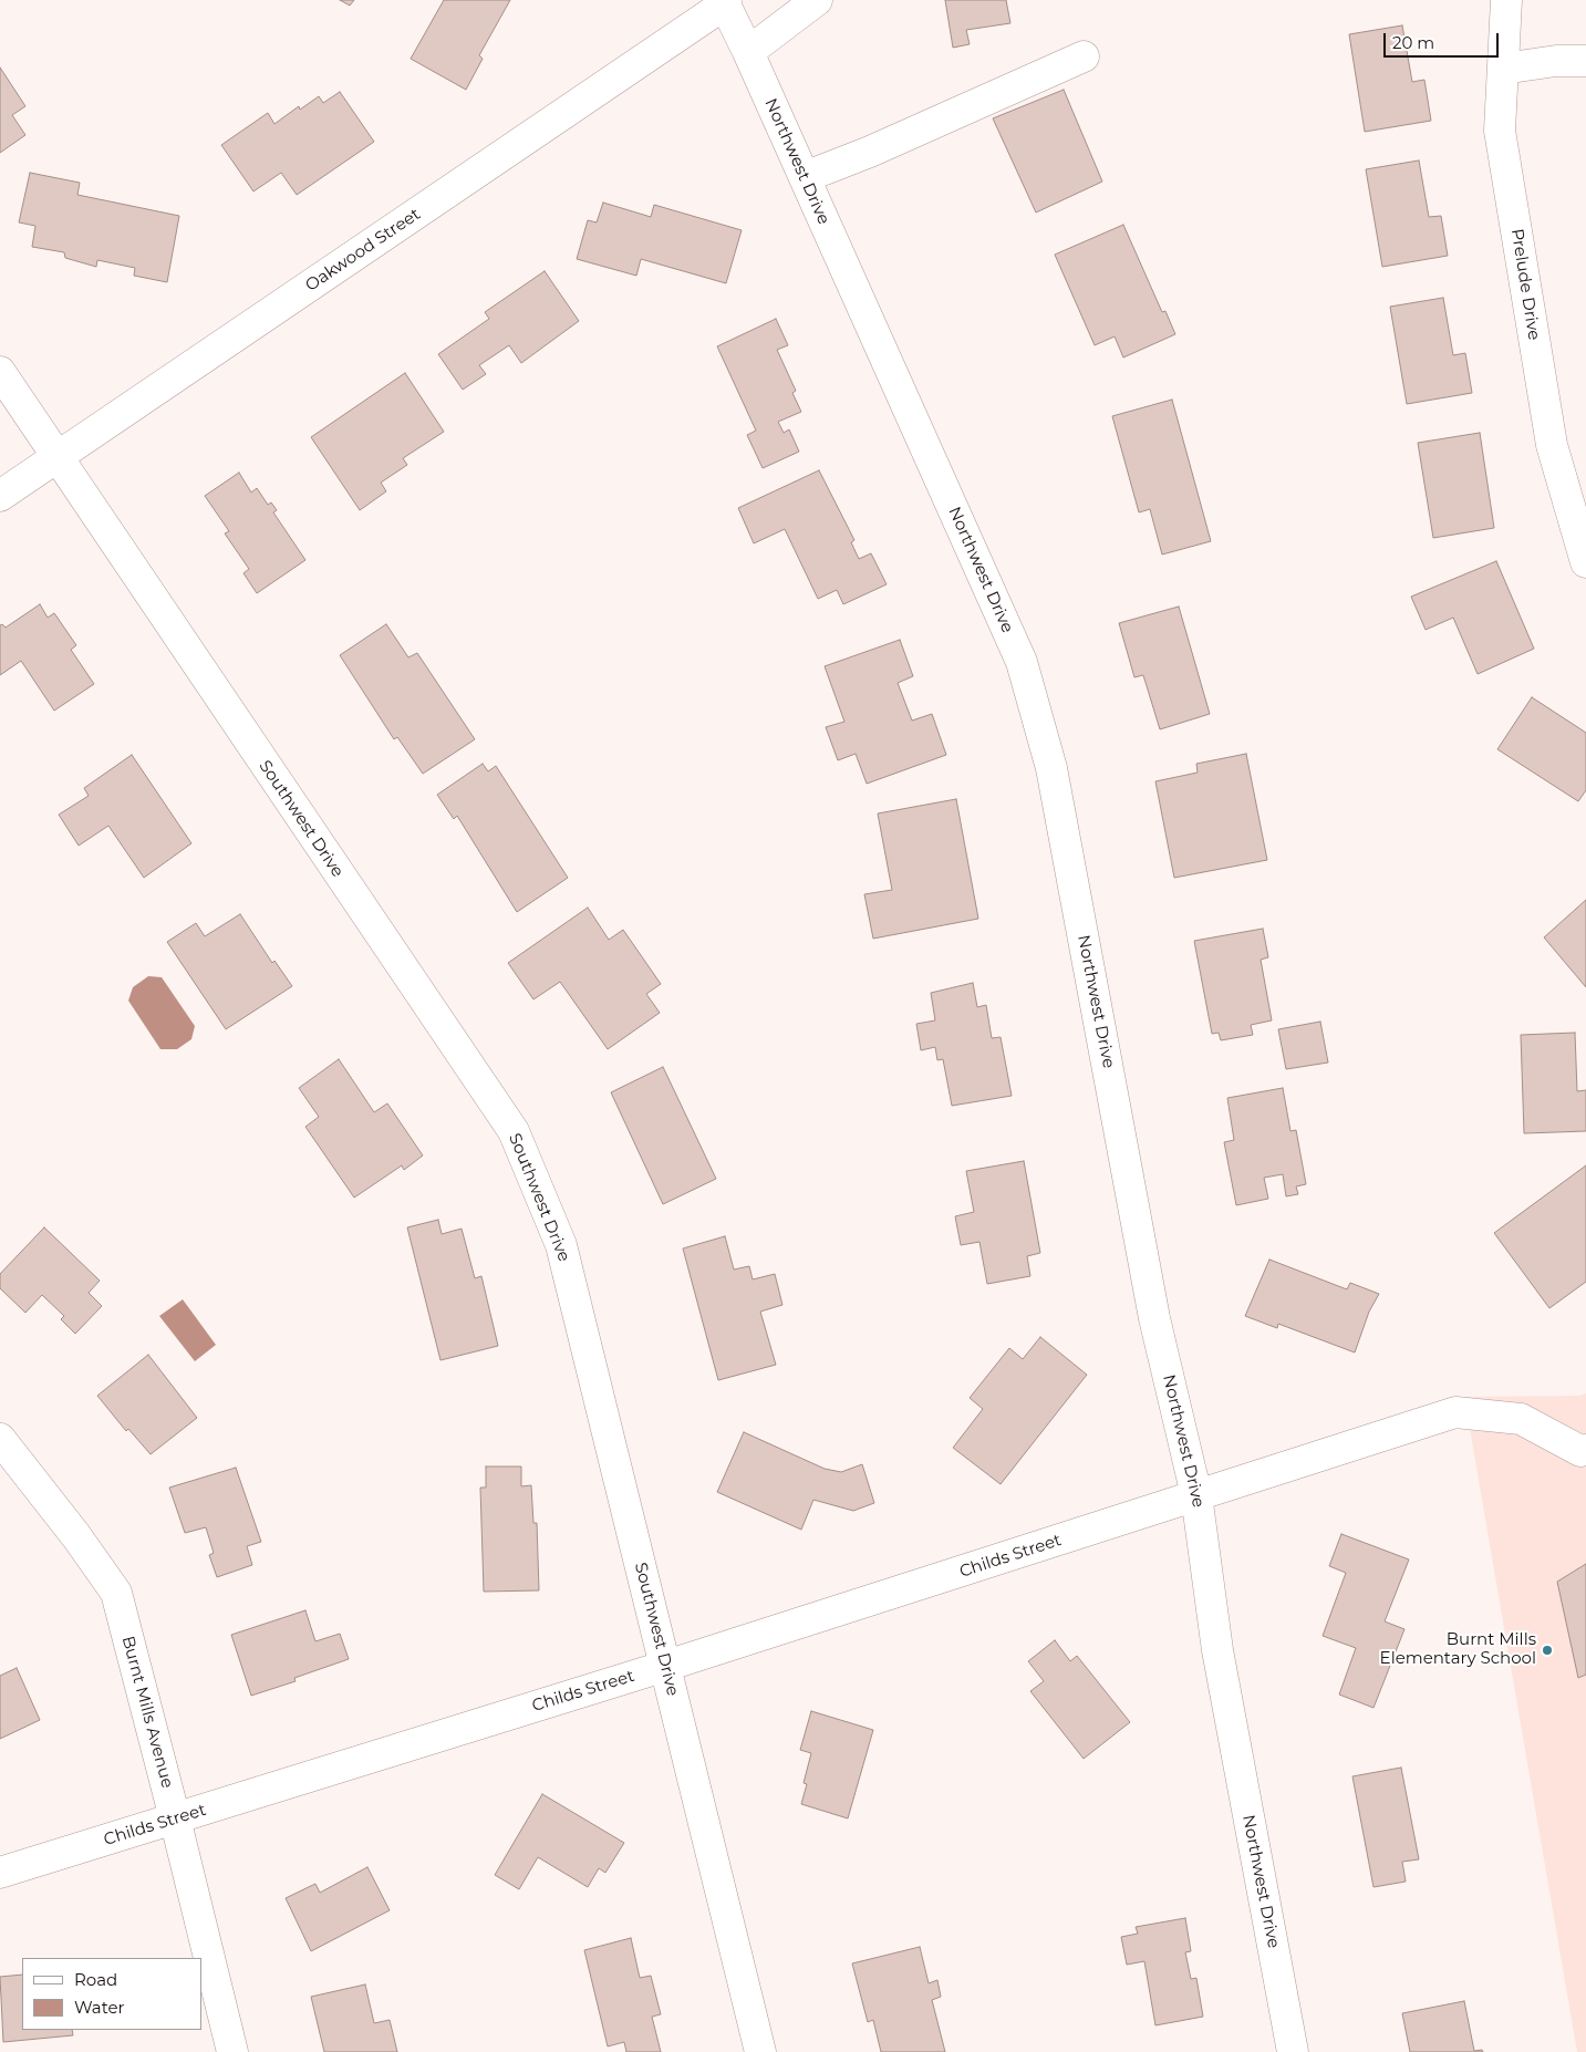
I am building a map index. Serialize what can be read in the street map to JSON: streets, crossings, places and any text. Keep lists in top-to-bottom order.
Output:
{
  "streets": {
    "street": [
      "Northwest Drive",
      "Oakwood Street",
      "Prelude Drive",
      "Southwest Drive",
      "Childs Street",
      "Burnt Mills Avenue"
    ]
  },
  "crossings": [
    ["Northwest Drive", "Oakwood Street"],
    ["Northwest Drive", "Childs Street"],
    ["Oakwood Street", "Southwest Drive"],
    ["Southwest Drive", "Childs Street"],
    ["Childs Street", "Burnt Mills Avenue"]
  ],
  "places": ["Burnt Mills Elementary School"],
  "legend": ["Road", "Water"],
  "scale_bar": "20 m"
}
